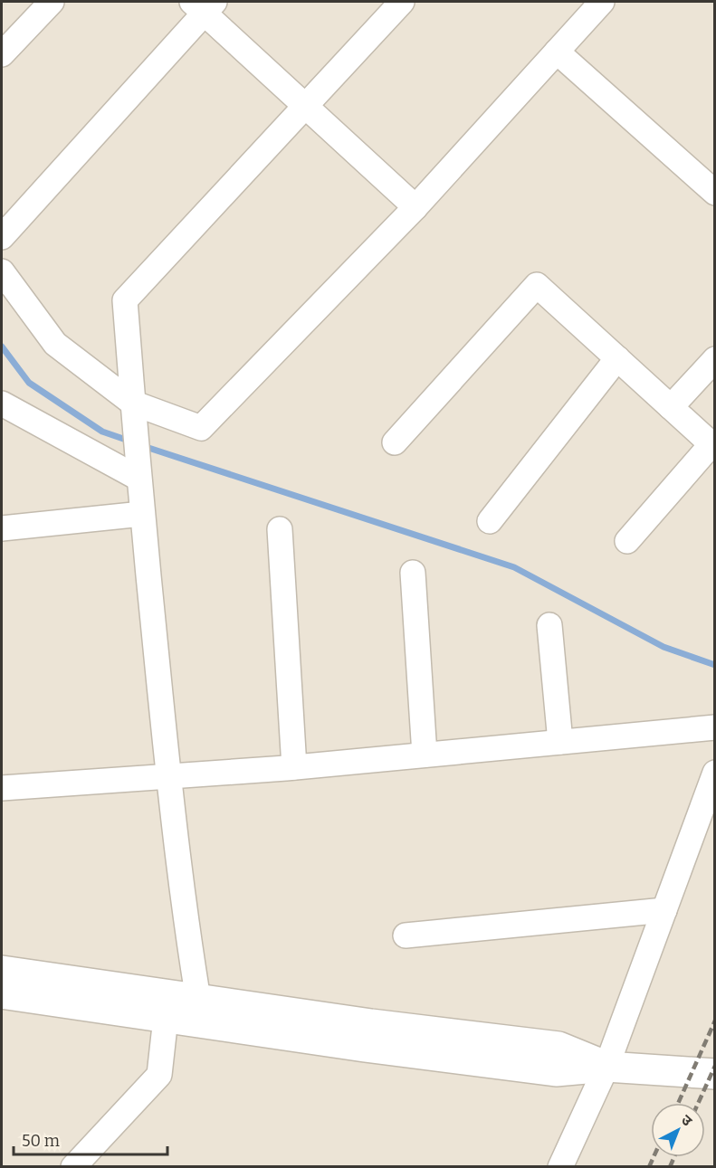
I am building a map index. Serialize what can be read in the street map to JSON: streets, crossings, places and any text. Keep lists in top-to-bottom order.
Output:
{
  "scale_bar": "50 m",
  "north": "top right"
}
